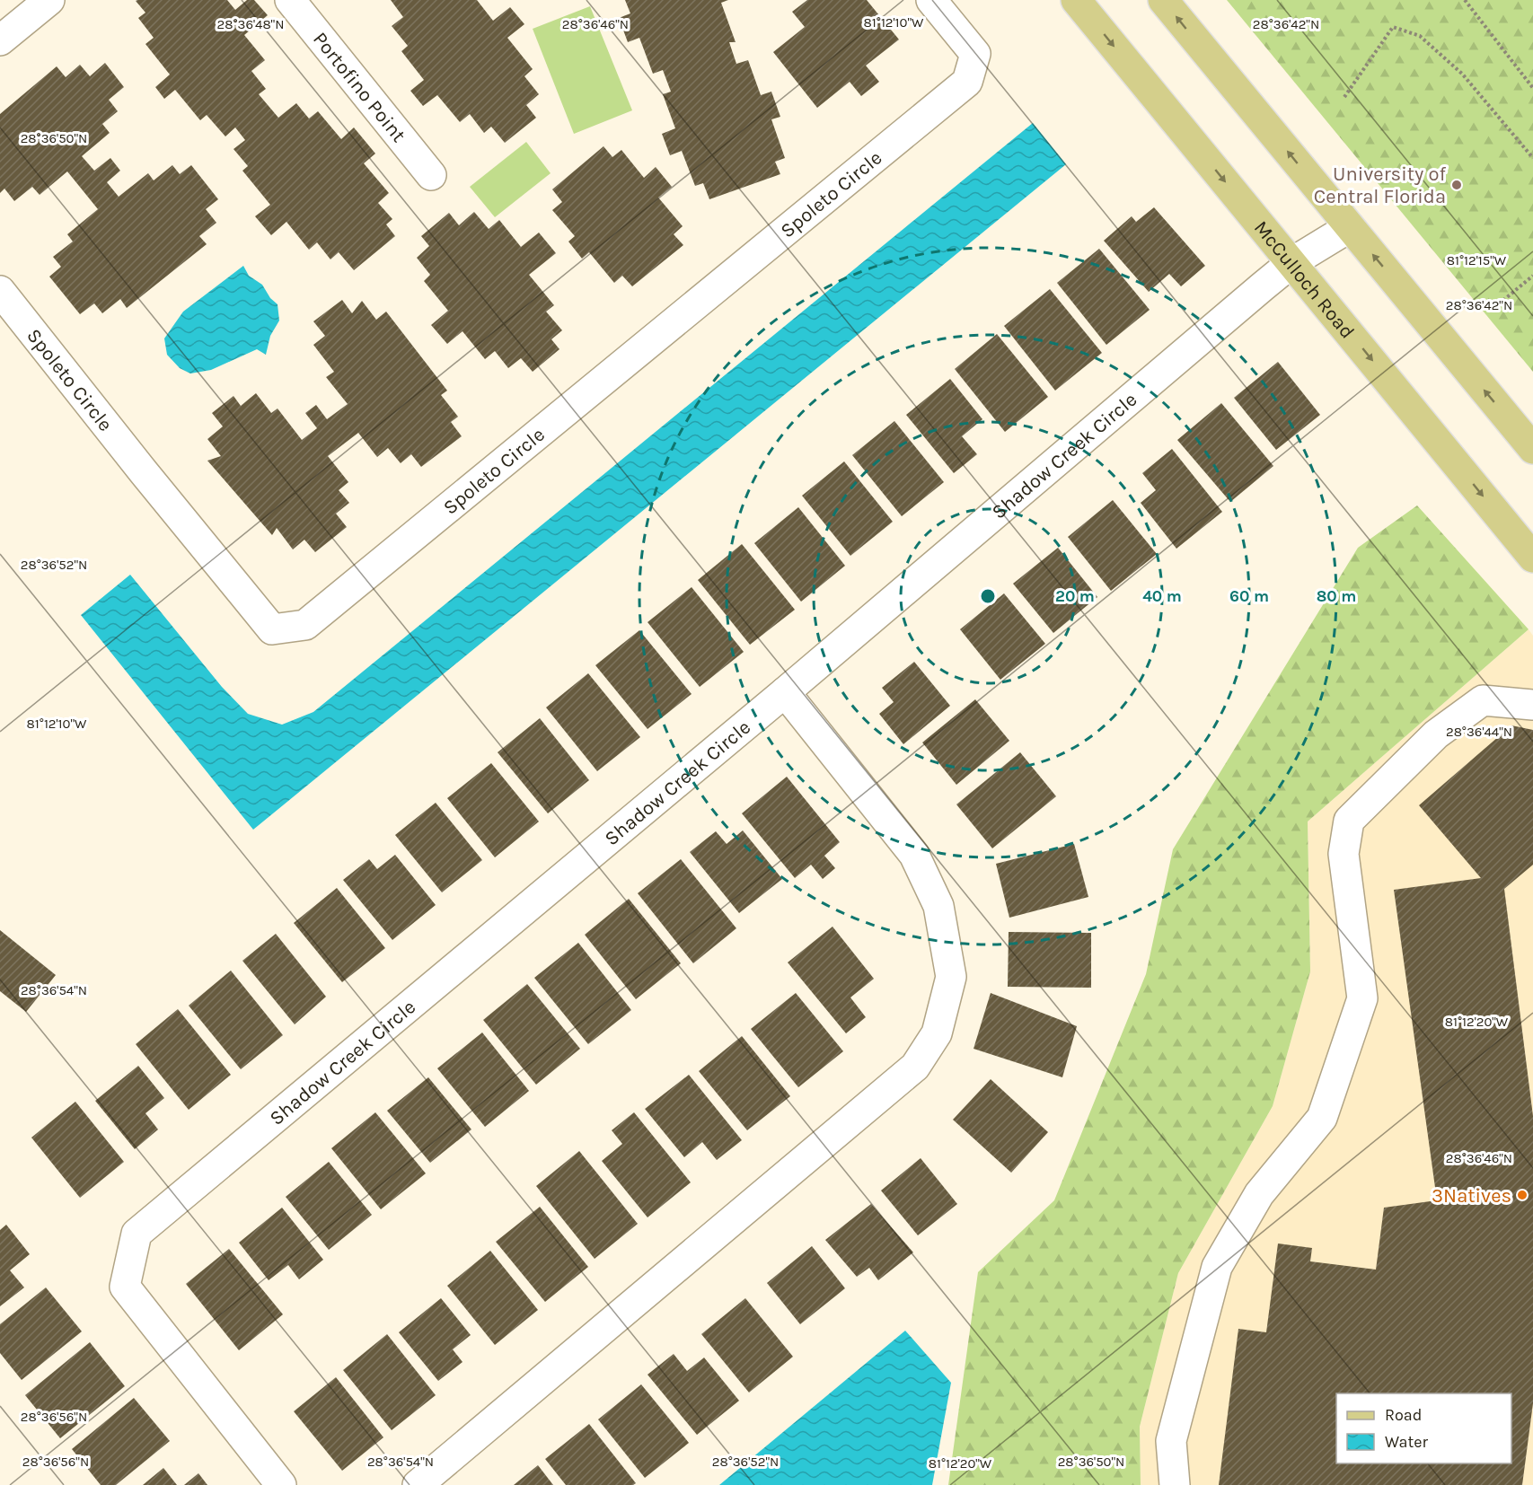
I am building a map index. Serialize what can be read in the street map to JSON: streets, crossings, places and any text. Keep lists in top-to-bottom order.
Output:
{
  "streets": {
    "main road": ["McCulloch Road"],
    "street": ["Portofino Point", "Spoleto Circle", "Shadow Creek Circle"]
  },
  "crossings": [
    ["McCulloch Road", "Shadow Creek Circle"]
  ],
  "places": ["University of Central Florida", "3Natives"],
  "legend": ["Road", "Water"],
  "coordinates": [
    "81°12'10\"W",
    "28°36'46\"N",
    "28°36'48\"N",
    "28°36'42\"N",
    "28°36'50\"N",
    "81°12'15\"W",
    "28°36'52\"N",
    "28°36'44\"N",
    "28°36'54\"N",
    "81°12'20\"W",
    "28°36'56\"N"
  ],
  "rings": [
    "20 m",
    "40 m",
    "60 m",
    "80 m"
  ]
}
